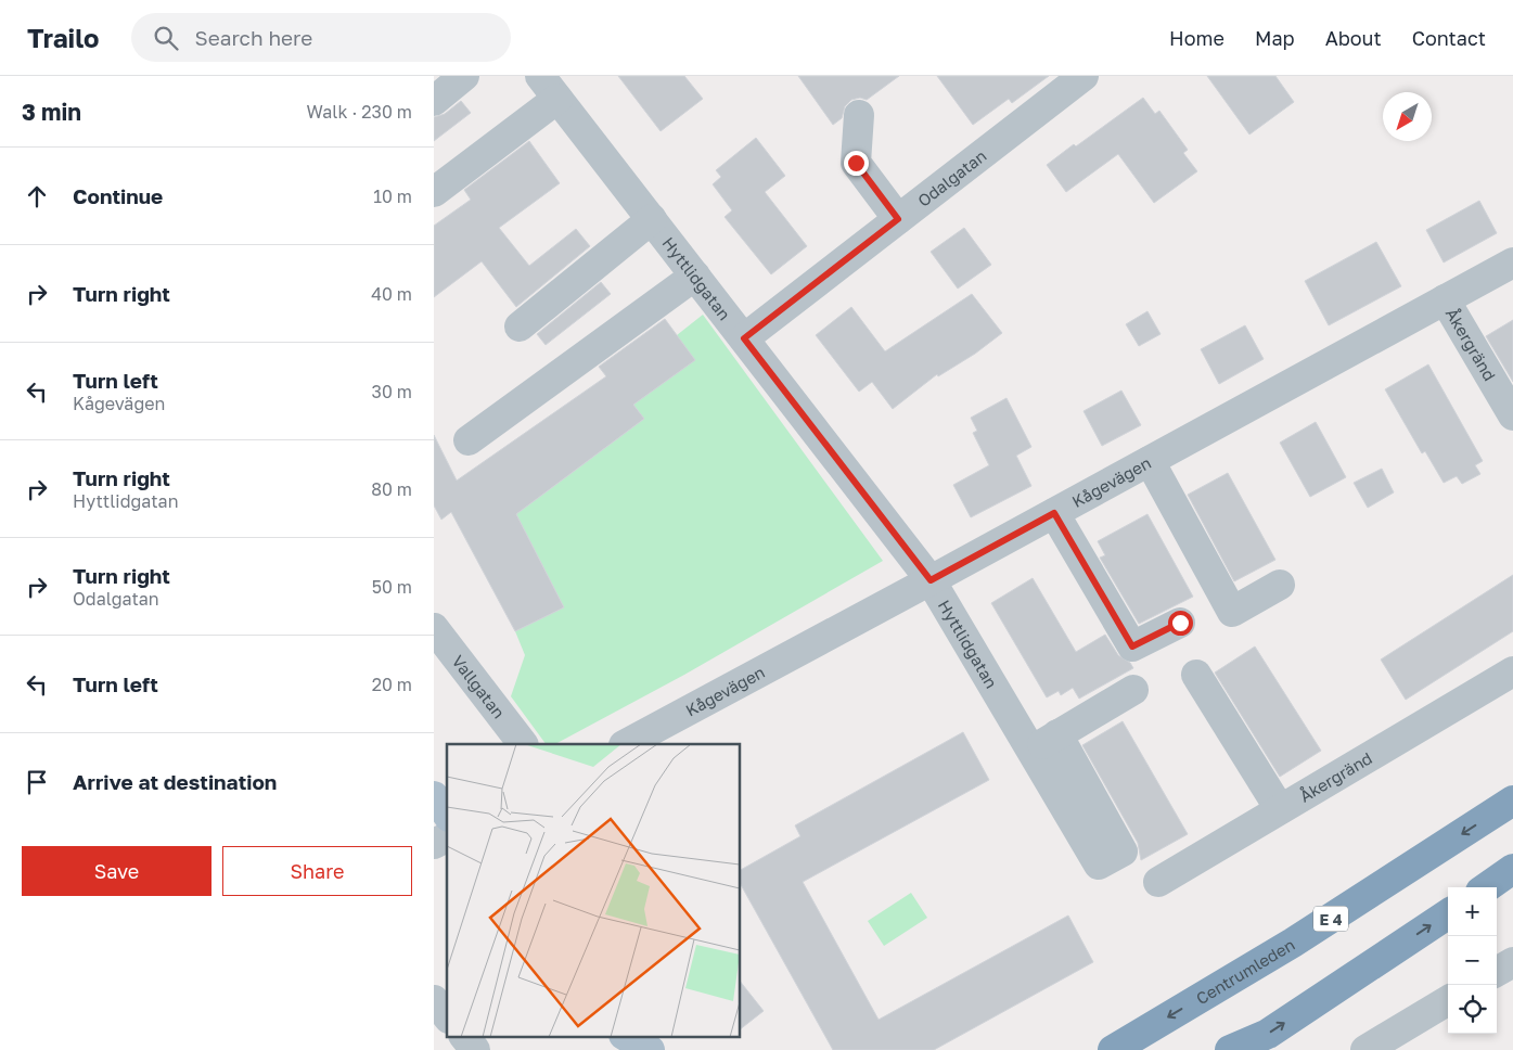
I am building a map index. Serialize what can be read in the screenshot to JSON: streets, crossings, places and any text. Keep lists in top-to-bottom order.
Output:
{
  "streets": {
    "highway": ["E 4", "Centrumleden"],
    "street": [
      "Odalgatan",
      "Hyttlidgatan",
      "Åkergränd",
      "Kågevägen",
      "Vallgatan"
    ]
  },
  "crossings": [
    ["Odalgatan", "Hyttlidgatan"],
    ["Hyttlidgatan", "Kågevägen"],
    ["Åkergränd", "Kågevägen"]
  ],
  "north": "bottom left",
  "page": {
    "header": "Trailo",
    "search": "Search here",
    "nav": [
      "Home",
      "Map",
      "About",
      "Contact"
    ],
    "heading": ["3 min", "Walk · 230 m"],
    "list": [
      ["Continue", "10 m"],
      ["Turn right", "40 m"],
      ["Turn left", "Kågevägen", "30 m"],
      ["Turn right", "Hyttlidgatan", "80 m"],
      ["Turn right", "Odalgatan", "50 m"],
      ["Turn left", "20 m"],
      "Arrive at destination"
    ],
    "buttons": ["Save", "Share"],
    "map_buttons": ["+", "−"]
  }
}
